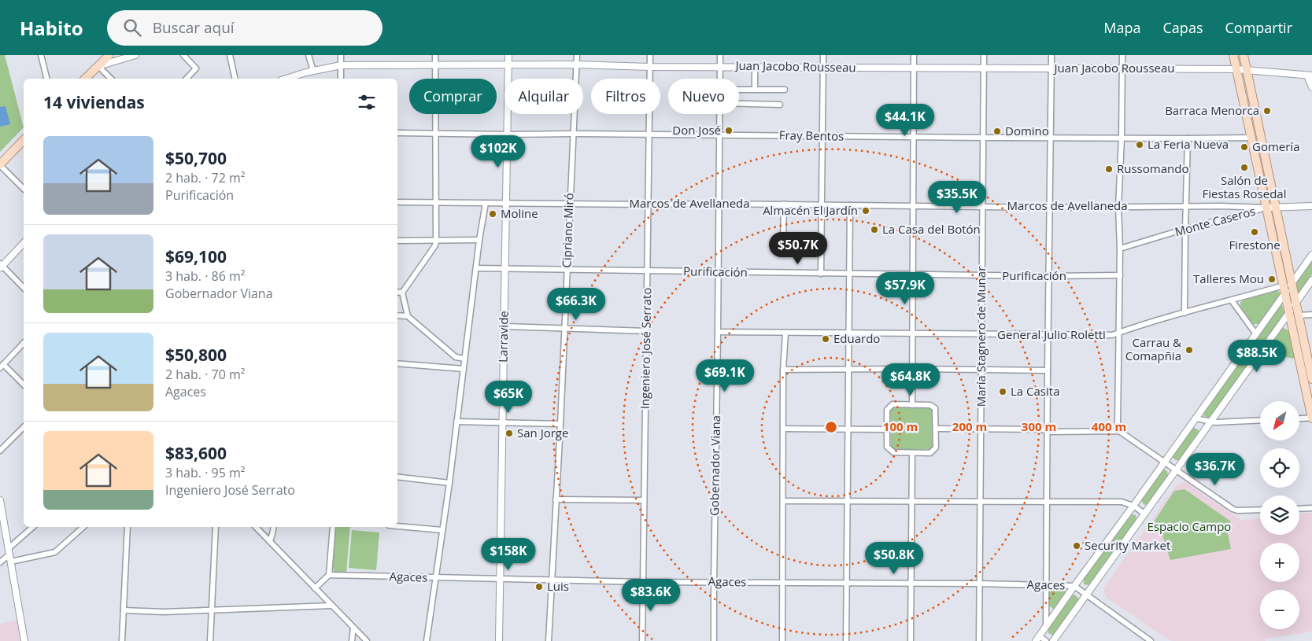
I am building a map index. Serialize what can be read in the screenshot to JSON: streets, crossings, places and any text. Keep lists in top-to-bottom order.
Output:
{
  "streets": {
    "street": [
      "Juan Jacobo Rousseau",
      "Fray Bentos",
      "Marcos de Avellaneda",
      "Monte Caseros",
      "Cipriano Miró",
      "Purificación",
      "General Julio Roletti",
      "Larravide",
      "María Stagnero de Munar",
      "Ingeniero José Serrato",
      "Gobernador Viana",
      "Agaces"
    ]
  },
  "crossings": [
    ["Juan Jacobo Rousseau", "Cipriano Miró"],
    ["Juan Jacobo Rousseau", "Larravide"],
    ["Juan Jacobo Rousseau", "María Stagnero de Munar"],
    ["Juan Jacobo Rousseau", "Ingeniero José Serrato"],
    ["Juan Jacobo Rousseau", "Gobernador Viana"],
    ["Fray Bentos", "Cipriano Miró"],
    ["Fray Bentos", "Larravide"],
    ["Fray Bentos", "María Stagnero de Munar"],
    ["Fray Bentos", "Ingeniero José Serrato"],
    ["Fray Bentos", "Gobernador Viana"],
    ["Marcos de Avellaneda", "Monte Caseros"],
    ["Marcos de Avellaneda", "Cipriano Miró"],
    ["Marcos de Avellaneda", "Larravide"],
    ["Marcos de Avellaneda", "María Stagnero de Munar"],
    ["Marcos de Avellaneda", "Ingeniero José Serrato"],
    ["Marcos de Avellaneda", "Gobernador Viana"],
    ["Cipriano Miró", "Purificación"],
    ["Cipriano Miró", "Agaces"],
    ["Purificación", "Larravide"],
    ["Purificación", "María Stagnero de Munar"],
    ["Purificación", "Ingeniero José Serrato"],
    ["Purificación", "Gobernador Viana"],
    ["General Julio Roletti", "María Stagnero de Munar"],
    ["General Julio Roletti", "Gobernador Viana"],
    ["Larravide", "Agaces"],
    ["María Stagnero de Munar", "Agaces"],
    ["Ingeniero José Serrato", "Agaces"],
    ["Gobernador Viana", "Agaces"]
  ],
  "parks": ["Espacio Campo"],
  "places": [
    "Barraca Menorca",
    "Don José",
    "Domino",
    "La Feria Nueva",
    "Gomería",
    "Salón de Fiestas Rosedal",
    "Russomando",
    "Almacén El Jardín",
    "Moline",
    "La Casa del Botón",
    "Firestone",
    "Talleres Mou",
    "Eduardo",
    "Carrau & Comapñia",
    "La Casita",
    "San Jorge",
    "Security Market",
    "Luis"
  ],
  "north": "bottom left",
  "page": {
    "header": "Habito",
    "search": "Buscar aquí",
    "nav": ["Mapa", "Capas", "Compartir"],
    "chip": [
      "Comprar",
      "Alquilar",
      "Filtros",
      "Nuevo"
    ],
    "heading": "14 viviendas",
    "price": [
      "$44.1K",
      "$102K",
      "$35.5K",
      "$50.7K",
      "$57.9K",
      "$66.3K",
      "$88.5K",
      "$69.1K",
      "$64.8K",
      "$65K",
      "$36.7K",
      "$158K",
      "$50.8K",
      "$83.6K"
    ],
    "list": [
      {
        "name": "$50,700",
        "note": "2 hab. · 72 m² · Purificación"
      },
      {
        "name": "$69,100",
        "note": "3 hab. · 86 m² · Gobernador Viana"
      },
      {
        "name": "$50,800",
        "note": "2 hab. · 70 m² · Agaces"
      },
      {
        "name": "$83,600",
        "note": "3 hab. · 95 m² · Ingeniero José Serrato"
      }
    ],
    "map_buttons": ["+", "−"]
  },
  "rings": [
    "100 m",
    "200 m",
    "300 m",
    "400 m"
  ]
}
